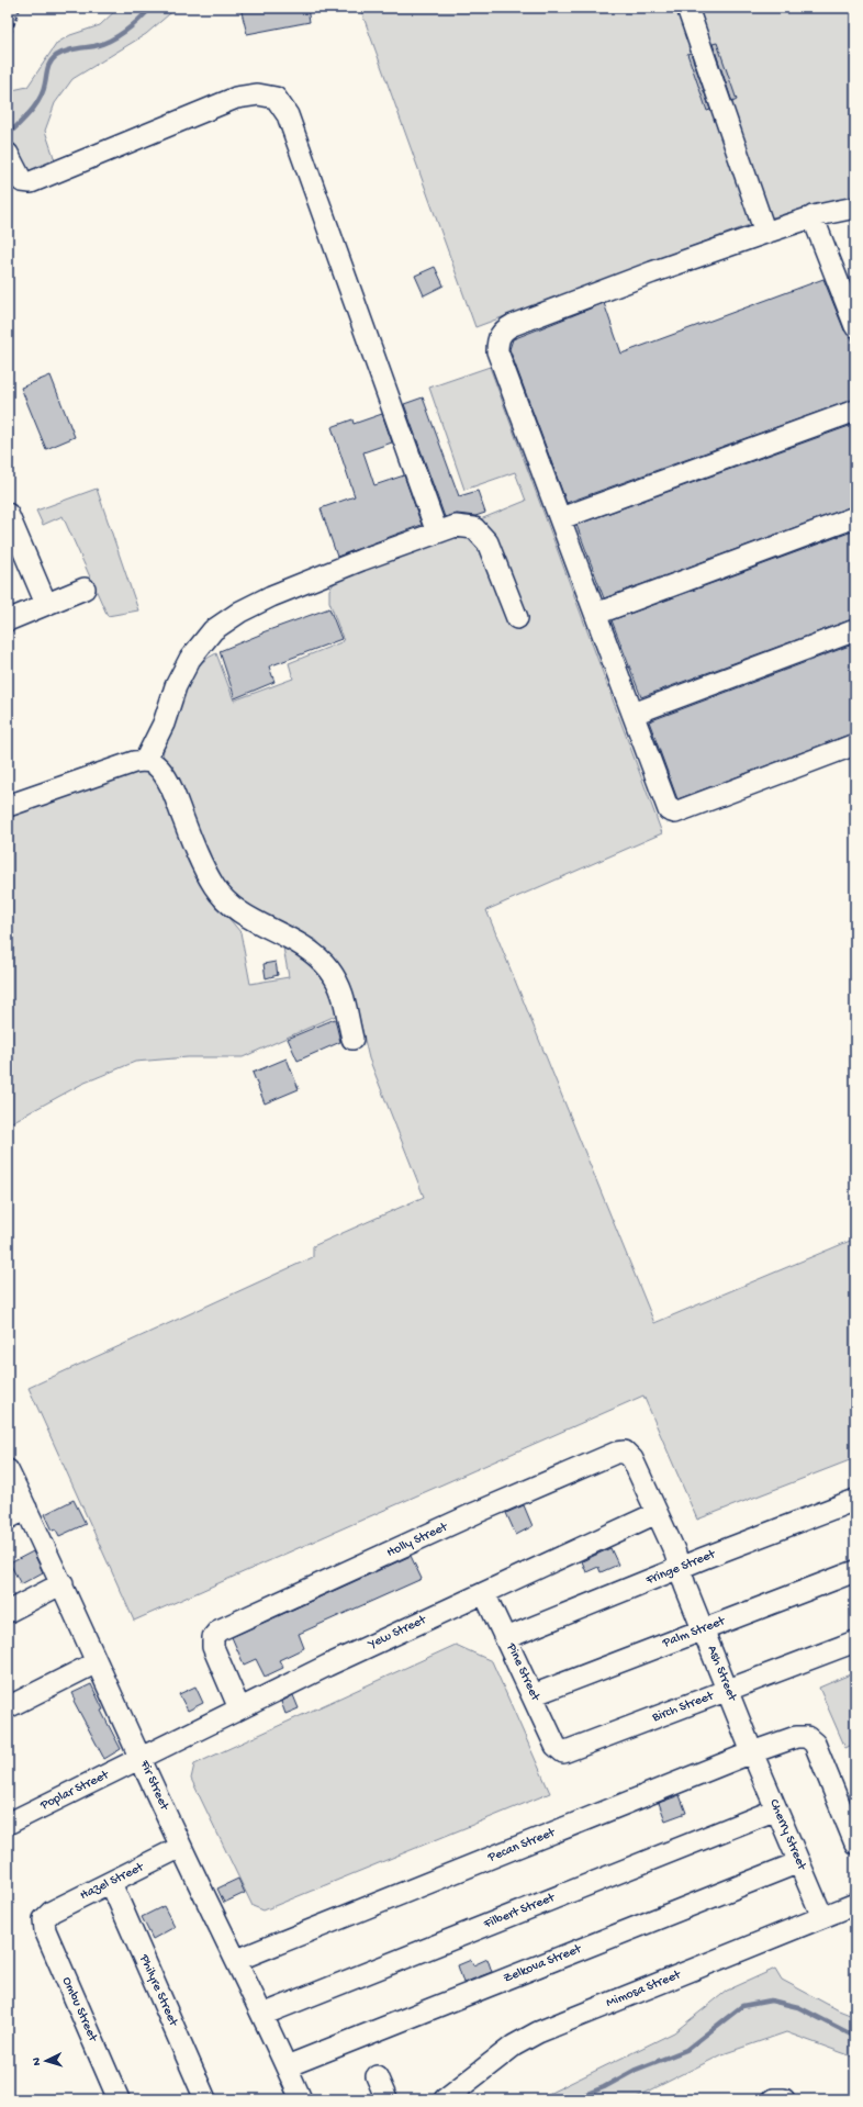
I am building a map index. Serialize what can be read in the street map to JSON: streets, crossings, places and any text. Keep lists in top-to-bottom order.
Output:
{
  "streets": {
    "street": [
      "Holly Street",
      "Fringe Street",
      "Yew Street",
      "Palm Street",
      "Pine Street",
      "Ash Street",
      "Birch Street",
      "Fir Street",
      "Poplar Street",
      "Cherry Street",
      "Pecan Street",
      "Hazel Street",
      "Filbert Street",
      "Zelkova Street",
      "Mimosa Street",
      "Philyre Street",
      "Ombu Street"
    ]
  },
  "crossings": [
    ["Holly Street", "Yew Street"],
    ["Holly Street", "Ash Street"],
    ["Fringe Street", "Pine Street"],
    ["Fringe Street", "Ash Street"],
    ["Yew Street", "Pine Street"],
    ["Yew Street", "Ash Street"],
    ["Yew Street", "Fir Street"],
    ["Yew Street", "Poplar Street"],
    ["Palm Street", "Pine Street"],
    ["Palm Street", "Ash Street"],
    ["Pine Street", "Birch Street"],
    ["Ash Street", "Birch Street"],
    ["Ash Street", "Cherry Street"],
    ["Ash Street", "Pecan Street"],
    ["Fir Street", "Poplar Street"],
    ["Fir Street", "Pecan Street"],
    ["Fir Street", "Hazel Street"],
    ["Fir Street", "Filbert Street"],
    ["Fir Street", "Zelkova Street"],
    ["Cherry Street", "Pecan Street"],
    ["Cherry Street", "Filbert Street"],
    ["Cherry Street", "Zelkova Street"],
    ["Cherry Street", "Mimosa Street"],
    ["Hazel Street", "Philyre Street"],
    ["Hazel Street", "Ombu Street"]
  ],
  "north": "left"
}
